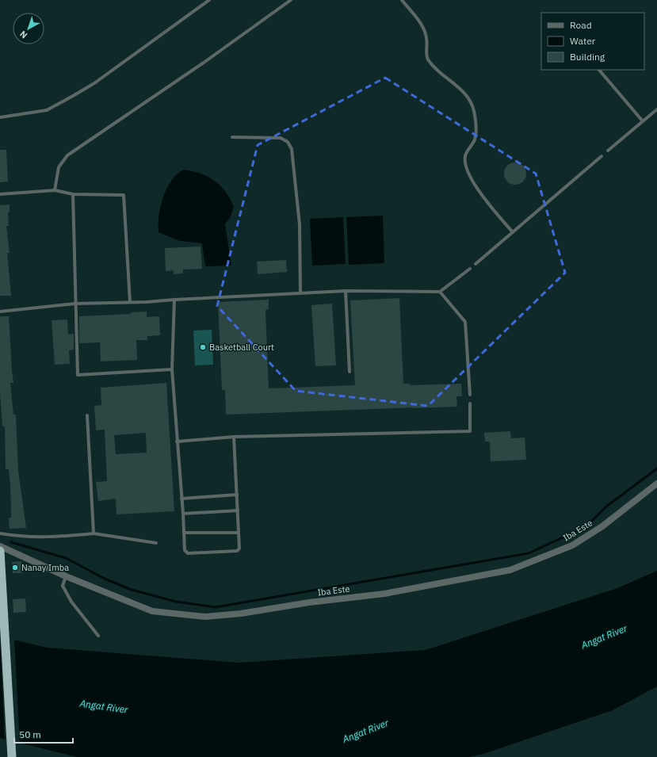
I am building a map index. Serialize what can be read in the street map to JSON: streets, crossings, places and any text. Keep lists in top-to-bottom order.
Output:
{
  "streets": {
    "street": ["Iba Este"]
  },
  "water": ["Angat River"],
  "places": ["Basketball Court", "Nanay Imba"],
  "legend": ["Road", "Water", "Building"],
  "scale_bar": "50 m",
  "north": "bottom left"
}
